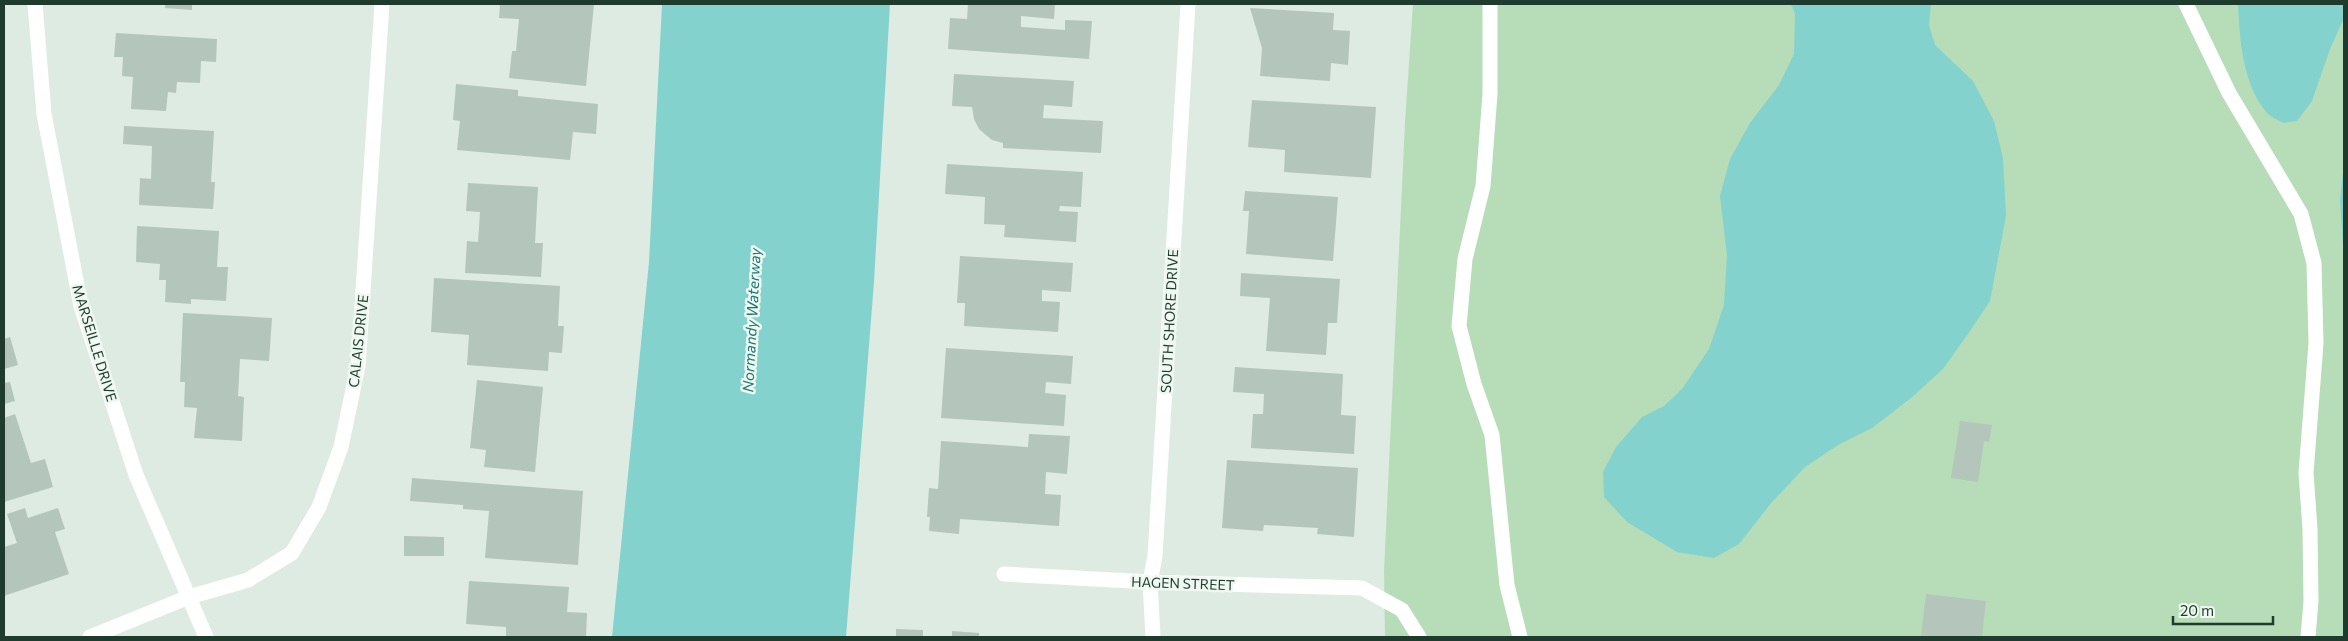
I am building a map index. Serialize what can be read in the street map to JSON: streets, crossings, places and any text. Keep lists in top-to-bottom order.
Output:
{
  "streets": {
    "street": [
      "SOUTH SHORE DRIVE",
      "CALAIS DRIVE",
      "MARSEILLE DRIVE",
      "HAGEN STREET"
    ]
  },
  "crossings": [
    ["SOUTH SHORE DRIVE", "HAGEN STREET"],
    ["CALAIS DRIVE", "MARSEILLE DRIVE"]
  ],
  "water": ["Normandy Waterway"],
  "scale_bar": "20 m"
}
